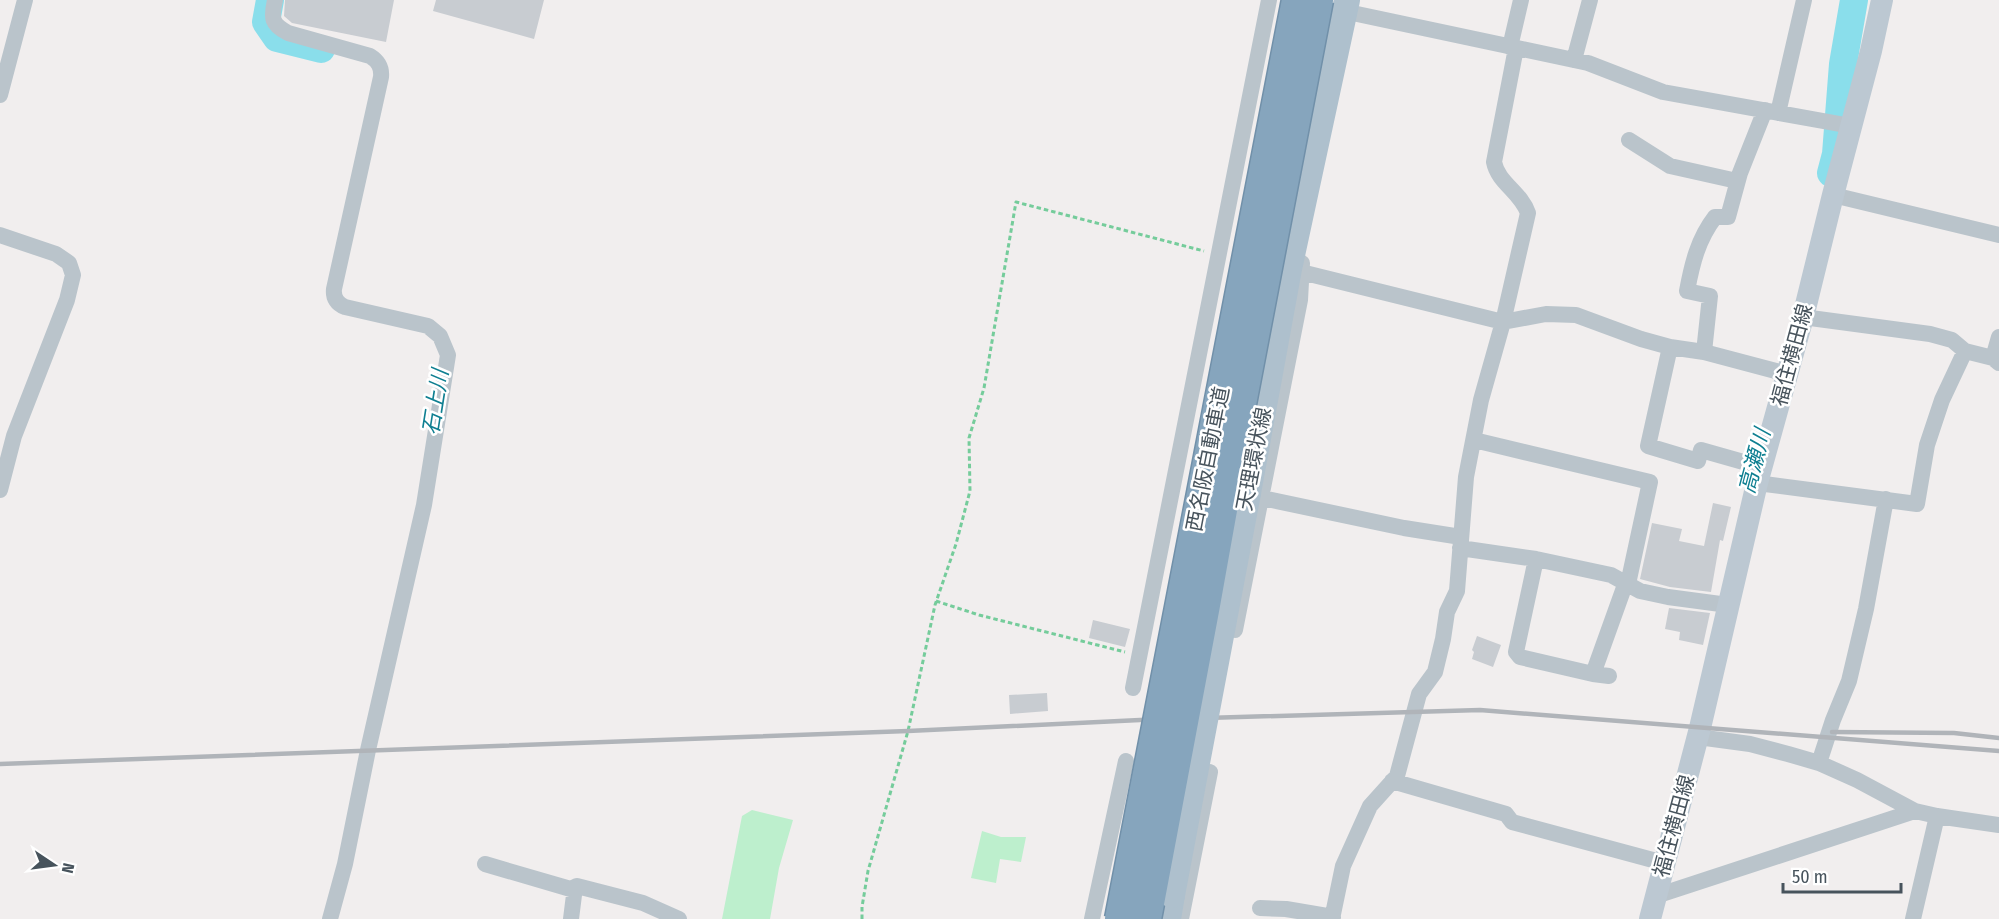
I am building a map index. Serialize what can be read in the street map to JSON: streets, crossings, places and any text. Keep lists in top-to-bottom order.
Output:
{
  "streets": {
    "highway": ["西名阪自動車道"],
    "main road": ["福住横田線", "天理環状線"]
  },
  "crossings": [
    ["西名阪自動車道", "天理環状線"]
  ],
  "water": ["石上川", "高瀬川"],
  "scale_bar": "50 m",
  "north": "right"
}
